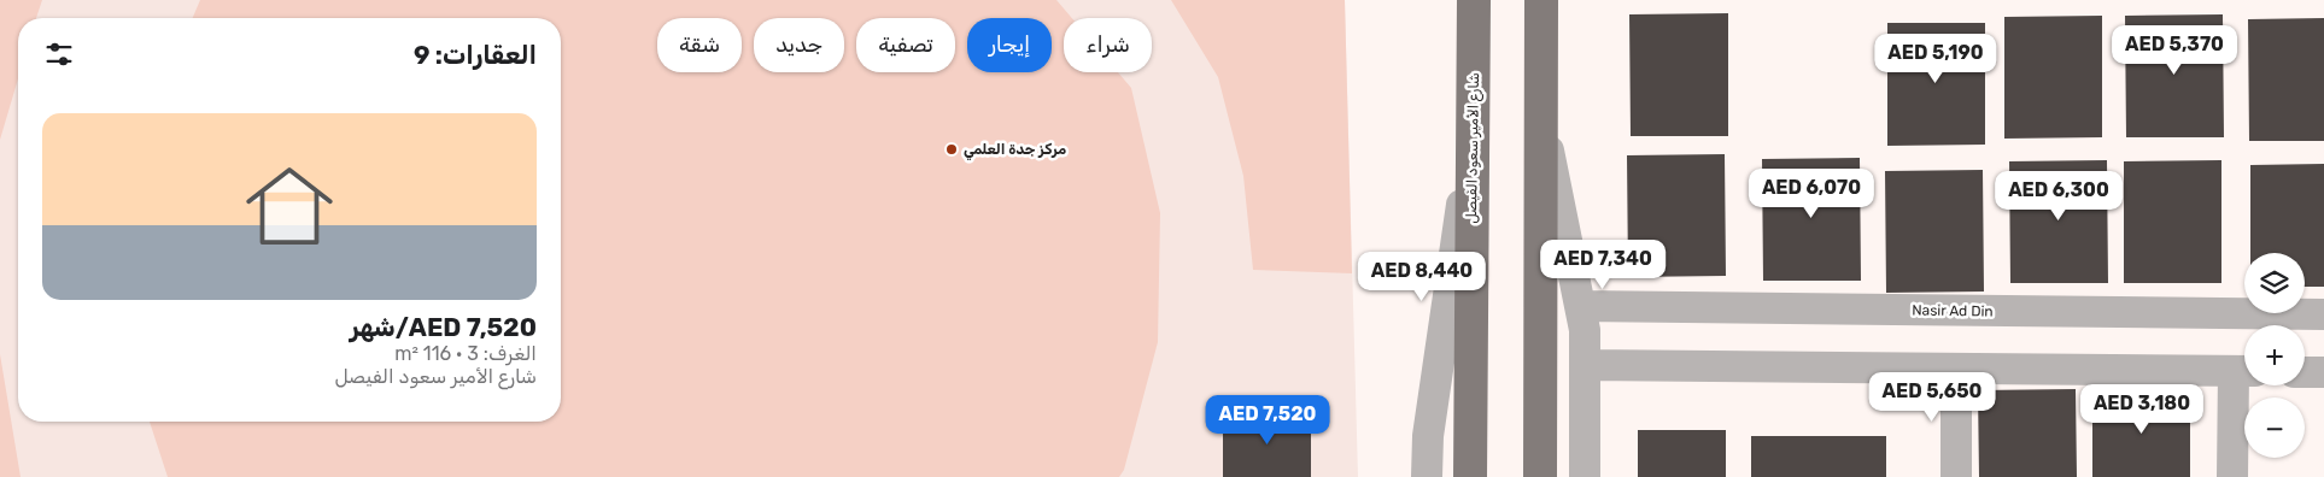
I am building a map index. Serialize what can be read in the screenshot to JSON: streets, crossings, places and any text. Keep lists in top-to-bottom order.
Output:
{
  "streets": {
    "main road": ["شارع الأمير سعود الفيصل"],
    "street": ["Nasir Ad Din"]
  },
  "places": ["مركز جدة العلمي"],
  "page": {
    "chip": [
      "شراء",
      "إيجار",
      "تصفية",
      "جديد",
      "شقة"
    ],
    "heading": "العقارات: 9",
    "price": [
      "AED 5,370",
      "AED 5,190",
      "AED 6,070",
      "AED 6,300",
      "AED 7,340",
      "AED 8,440",
      "AED 5,650",
      "AED 3,180",
      "AED 7,520"
    ],
    "list": [
      {
        "name": "AED 7,520/شهر",
        "note": "الغرف: 3 · 116 m² · شارع الأمير سعود الفيصل"
      }
    ],
    "map_buttons": ["+", "−"]
  }
}
